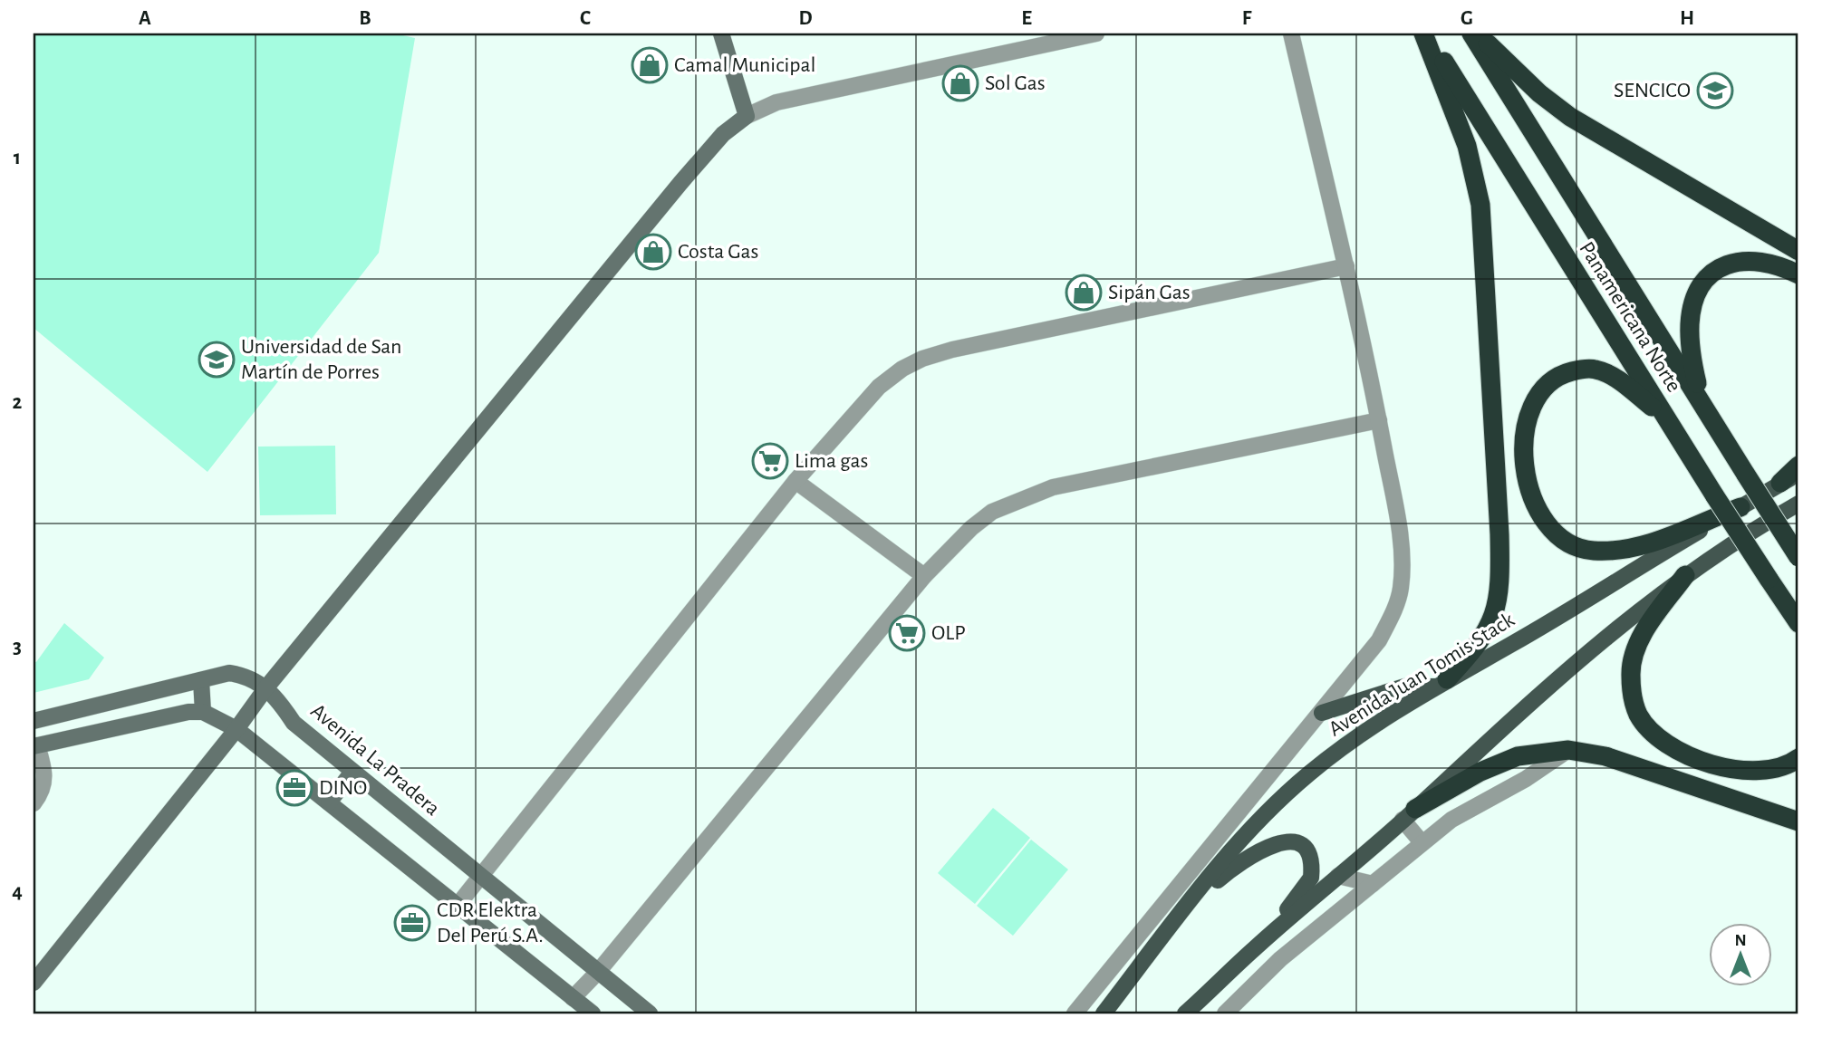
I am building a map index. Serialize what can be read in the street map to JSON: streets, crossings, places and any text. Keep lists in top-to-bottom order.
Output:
{
  "streets": {
    "highway": ["Panamericana Norte"],
    "main road": ["Avenida Juan Tomis Stack"],
    "street": ["Avenida La Pradera"]
  },
  "places": {
    "shop": [
      "Camal Municipal",
      "Sol Gas",
      "Costa Gas",
      "Sipán Gas"
    ],
    "school or university": ["SENCICO", "Universidad de San Martín de Porres"],
    "supermarket": ["Lima gas", "OLP"],
    "office": ["DINO", "CDR Elektra Del Perú S.A."]
  },
  "north": "top",
  "grid": {
    "columns": [
      "A",
      "B",
      "C",
      "D",
      "E",
      "F",
      "G",
      "H"
    ],
    "rows": [
      "1",
      "2",
      "3",
      "4"
    ]
  }
}
